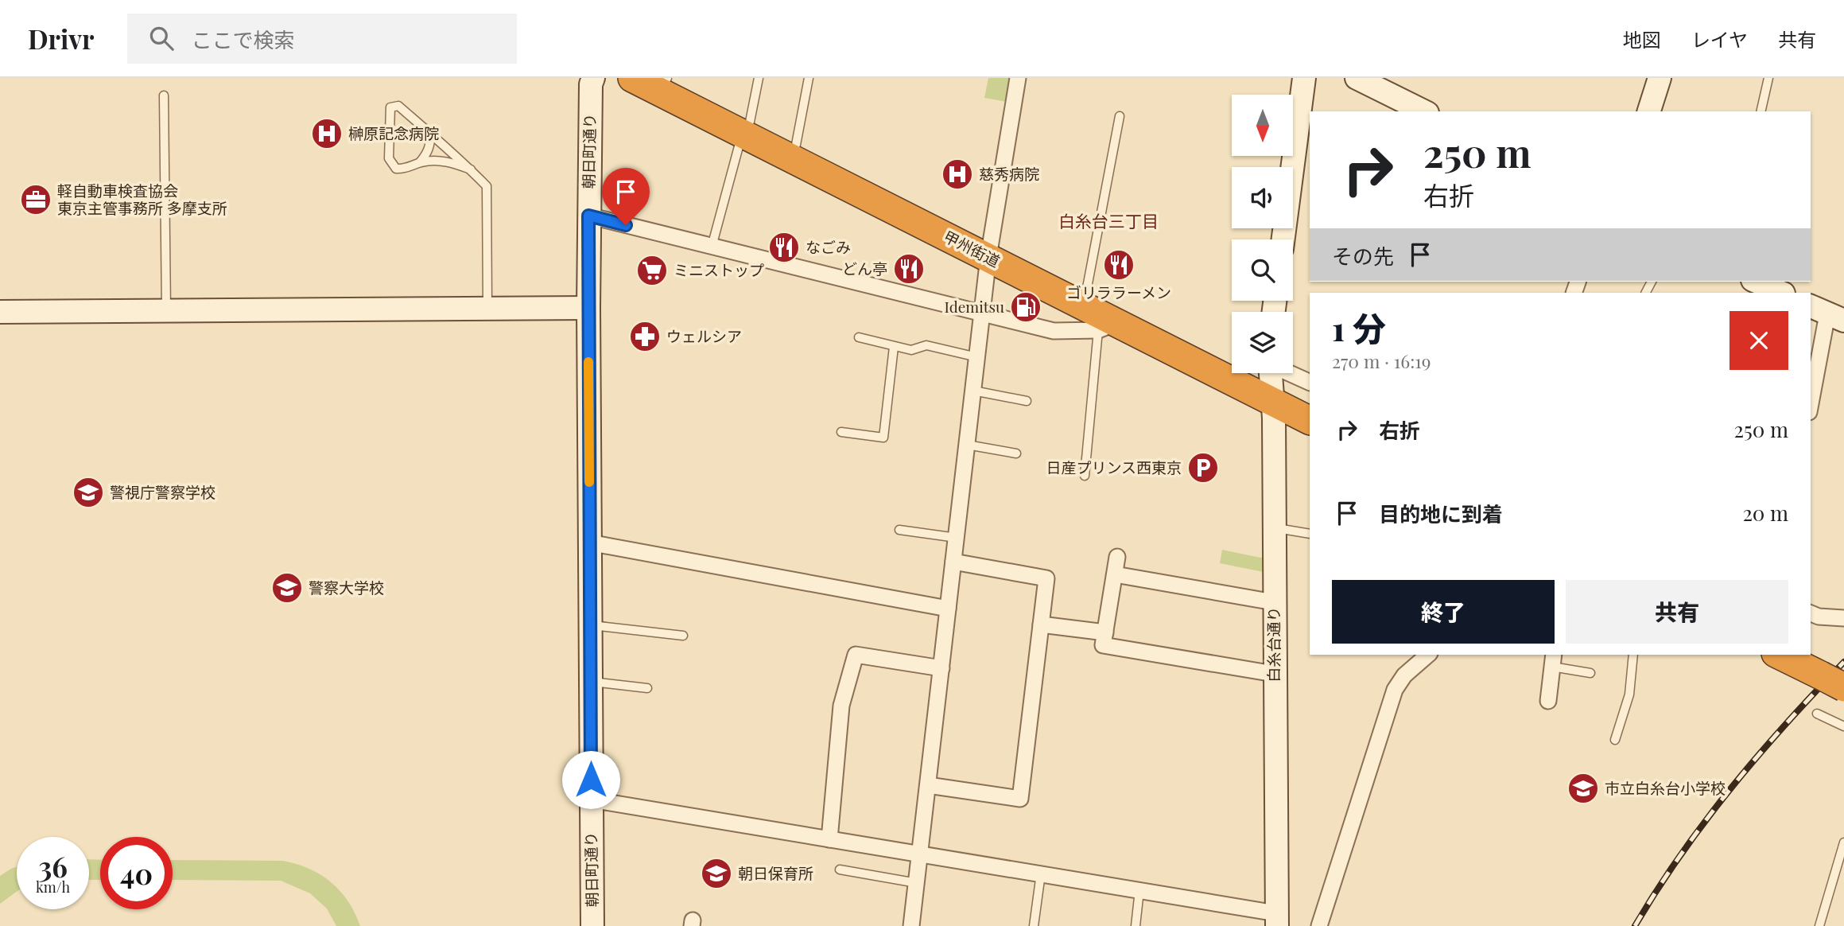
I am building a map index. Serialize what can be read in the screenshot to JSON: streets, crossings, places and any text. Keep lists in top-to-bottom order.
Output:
{
  "streets": {
    "highway": ["甲州街道"],
    "street": ["朝日町通り", "白糸台通り"]
  },
  "crossings": [
    ["甲州街道", "白糸台通り"]
  ],
  "districts": ["白糸台三丁目"],
  "places": {
    "hospital": ["榊原記念病院", "慈秀病院"],
    "office": ["軽自動車検査協会 東京主管事務所 多摩支所"],
    "restaurant": ["なごみ", "ゴリララーメン", "どん亭"],
    "supermarket": ["ミニストップ"],
    "fuel station": ["Idemitsu"],
    "pharmacy": ["ウェルシア"],
    "parking": ["日産プリンス西東京"],
    "school or university": [
      "警視庁警察学校",
      "警察大学校",
      "市立白糸台小学校",
      "朝日保育所"
    ]
  },
  "north": "bottom",
  "page": {
    "header": "Drivr",
    "search": "ここで検索",
    "nav": ["地図", "レイヤ", "共有"],
    "turn": ["250 m", "右折"],
    "then": "その先",
    "heading": ["1 分", "270 m · 16:19"],
    "list": [
      {
        "name": "右折",
        "value": "250 m"
      },
      {
        "name": "目的地に到着",
        "value": "20 m"
      }
    ],
    "buttons": ["終了", "共有"],
    "speed": "36 km/h",
    "limit": "40"
  }
}
